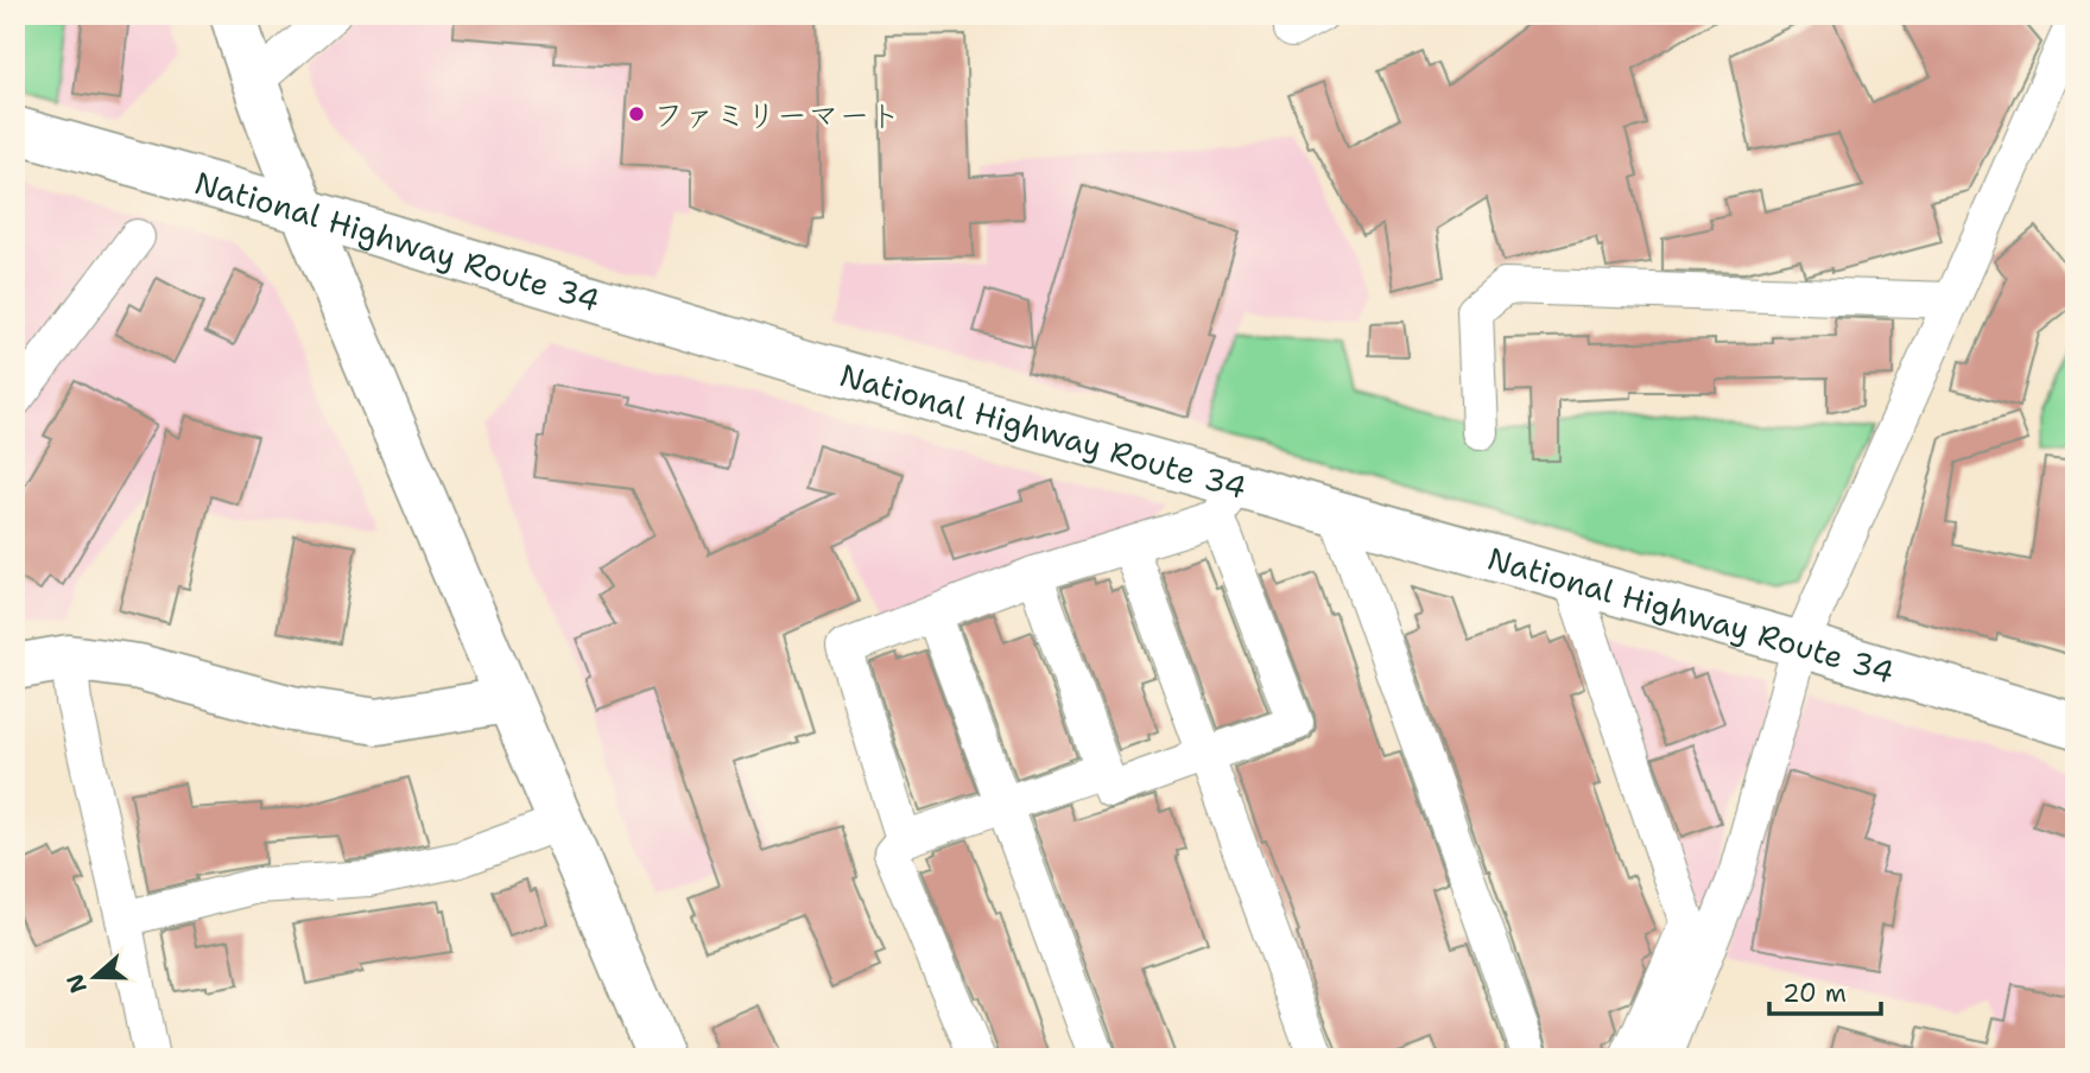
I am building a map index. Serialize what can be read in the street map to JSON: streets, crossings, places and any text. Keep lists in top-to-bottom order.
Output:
{
  "streets": {
    "main road": ["National Highway Route 34"]
  },
  "places": ["ファミリーマート"],
  "scale_bar": "20 m",
  "north": "left"
}
